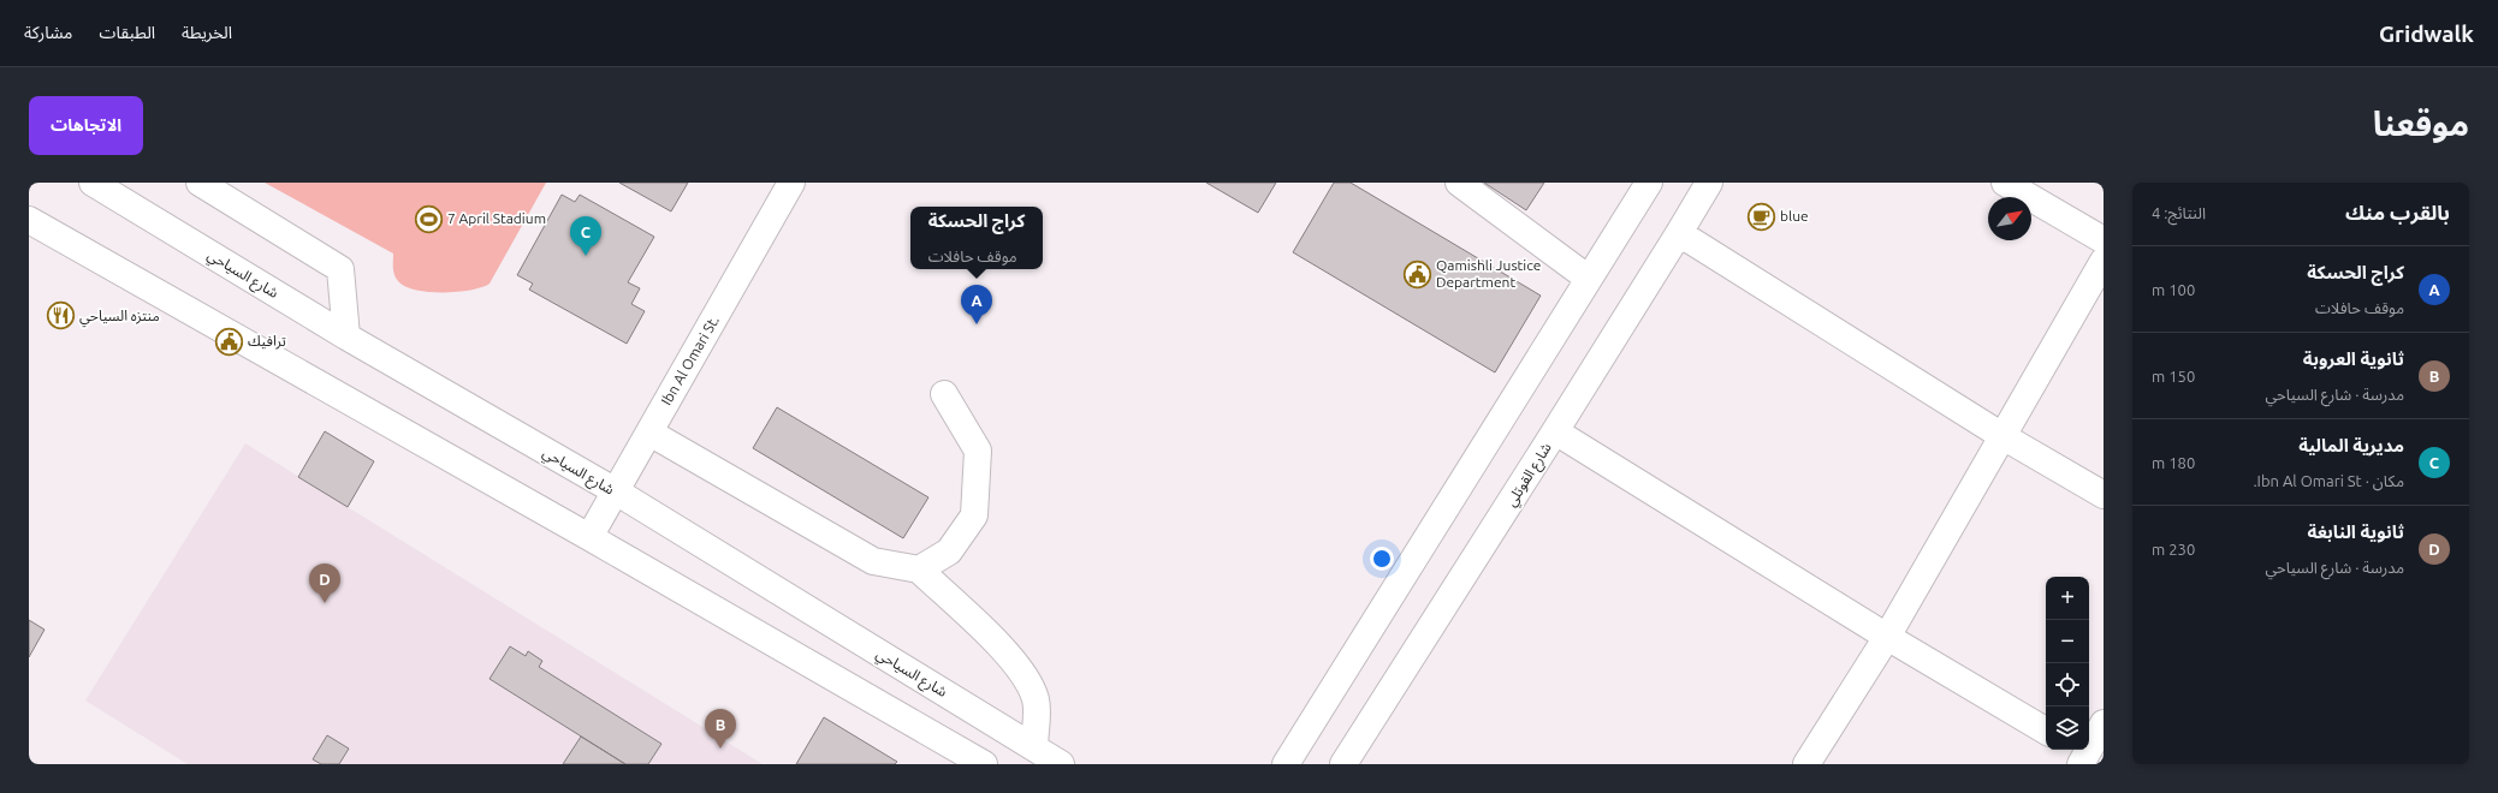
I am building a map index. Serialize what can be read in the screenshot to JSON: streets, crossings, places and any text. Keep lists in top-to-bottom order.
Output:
{
  "streets": {
    "street": ["شارع السياحي", "Ibn Al Omari St.", "شارع القوتلي"]
  },
  "crossings": [
    ["شارع السياحي", "Ibn Al Omari St."]
  ],
  "places": {
    "cafe": ["blue"],
    "sports": ["7 April Stadium"],
    "public building": ["Qamishli Justice Department", "ترافيك"],
    "restaurant": ["منتزه السياحي"]
  },
  "north": "top right",
  "page": {
    "header": "Gridwalk",
    "nav": ["الخريطة", "الطبقات", "مشاركة"],
    "title": "موقعنا",
    "buttons": "الاتجاهات",
    "heading": ["بالقرب منك", "النتائج: 4"],
    "popup": ["كراج الحسكة", "موقف حافلات"],
    "pins": [
      "C",
      "A",
      "D",
      "B"
    ],
    "list": [
      {
        "mark": "A",
        "name": "كراج الحسكة",
        "note": "موقف حافلات",
        "value": "100 m"
      },
      {
        "mark": "B",
        "name": "ثانوية العروبة",
        "note": "مدرسة · شارع السياحي",
        "value": "150 m"
      },
      {
        "mark": "C",
        "name": "مديرية المالية",
        "note": "مكان · Ibn Al Omari St.",
        "value": "180 m"
      },
      {
        "mark": "D",
        "name": "ثانوية النابغة",
        "note": "مدرسة · شارع السياحي",
        "value": "230 m"
      }
    ],
    "map_buttons": ["+", "−"]
  }
}
